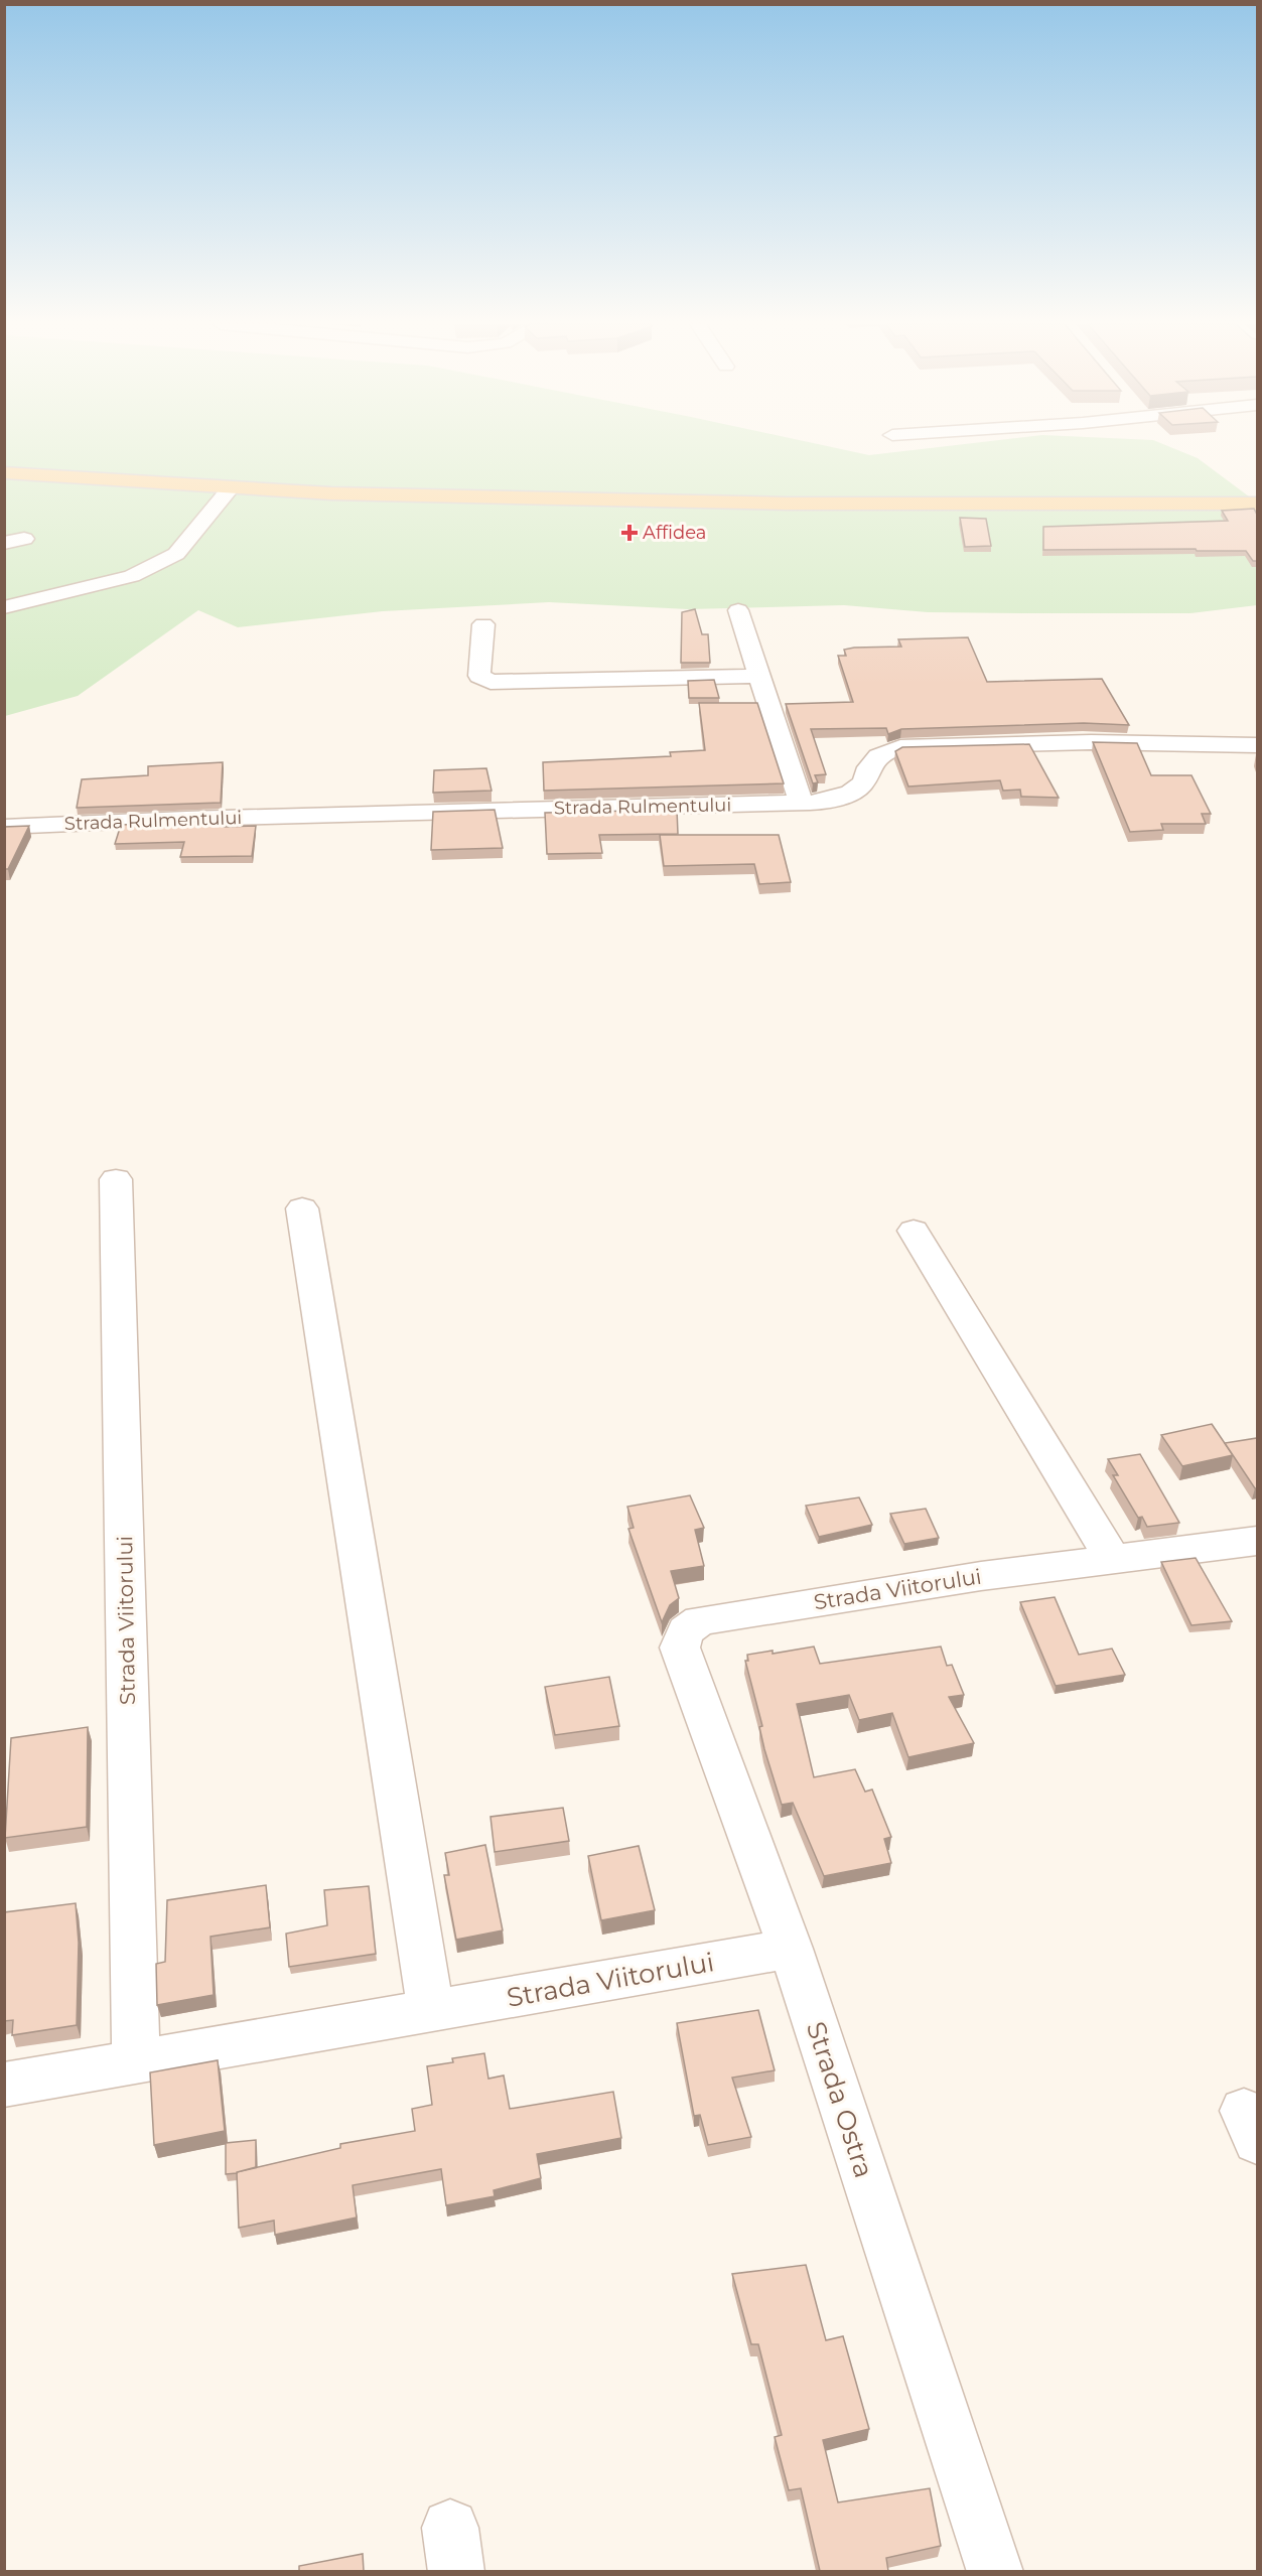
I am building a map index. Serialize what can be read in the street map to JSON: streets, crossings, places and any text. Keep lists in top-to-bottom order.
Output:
{
  "streets": {
    "street": ["Strada Rulmentului", "Strada Viitorului", "Strada Ostra"]
  },
  "crossings": [
    ["Strada Viitorului", "Strada Ostra"]
  ],
  "places": {
    "health": ["Affidea"]
  }
}
